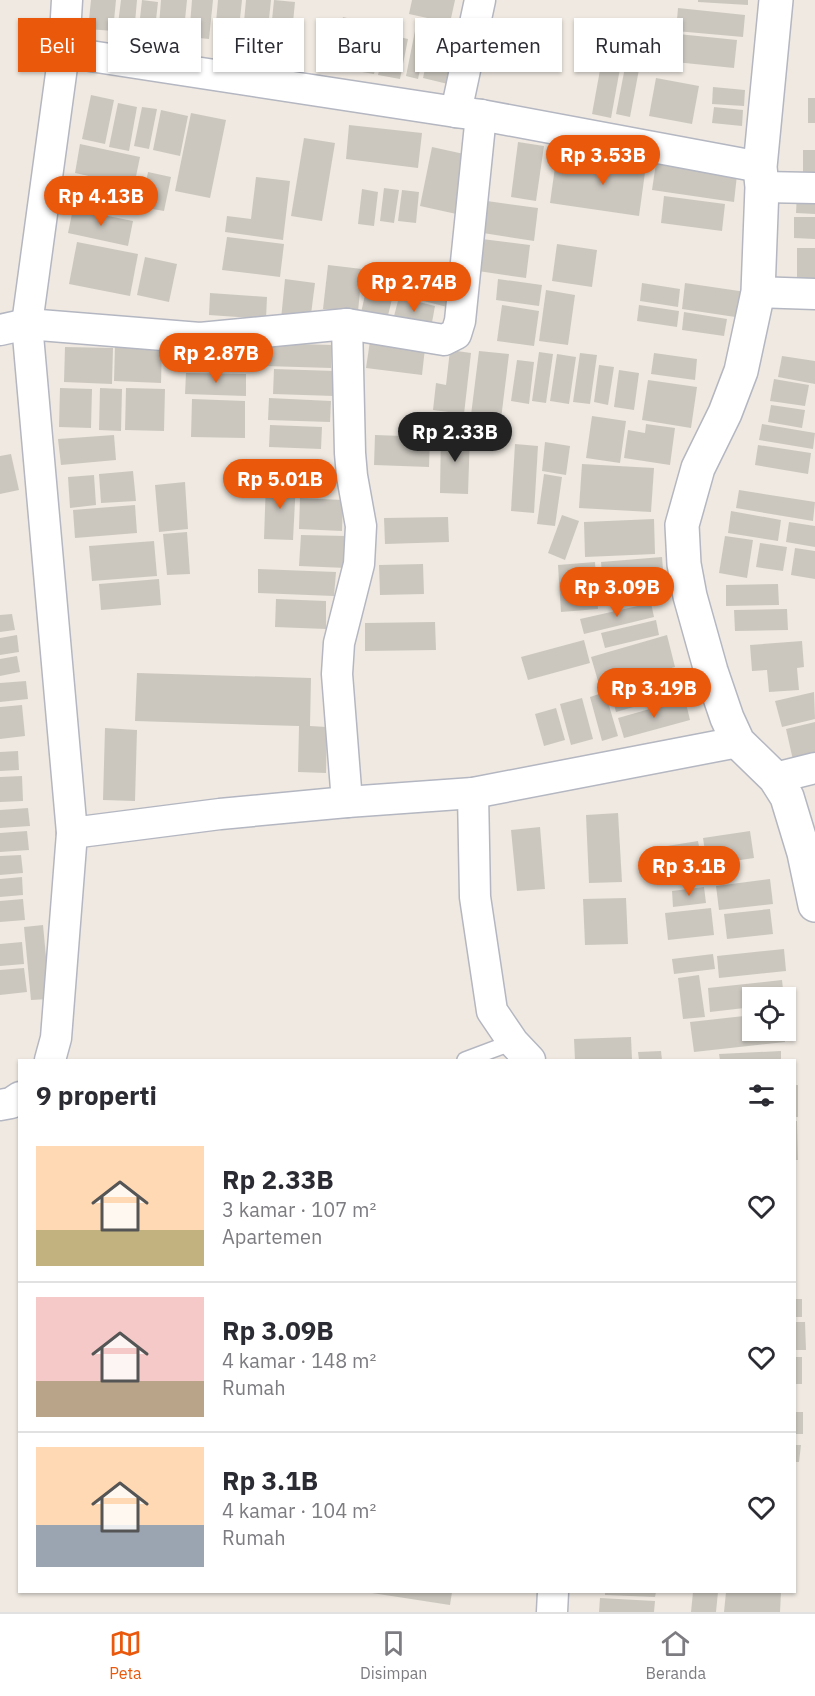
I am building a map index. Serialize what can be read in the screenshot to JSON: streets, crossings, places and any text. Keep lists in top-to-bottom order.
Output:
{
  "page": {
    "chip": [
      "Beli",
      "Sewa",
      "Filter",
      "Baru",
      "Apartemen",
      "Rumah"
    ],
    "price": [
      "Rp 3.53B",
      "Rp 4.13B",
      "Rp 2.74B",
      "Rp 2.87B",
      "Rp 2.33B",
      "Rp 5.01B",
      "Rp 3.09B",
      "Rp 3.19B",
      "Rp 3.1B"
    ],
    "heading": "9 properti",
    "list": [
      {
        "name": "Rp 2.33B",
        "note": "3 kamar · 107 m² · Apartemen"
      },
      {
        "name": "Rp 3.09B",
        "note": "4 kamar · 148 m² · Rumah"
      },
      {
        "name": "Rp 3.1B",
        "note": "4 kamar · 104 m² · Rumah"
      }
    ],
    "tabs": ["Peta", "Disimpan", "Beranda"]
  }
}
